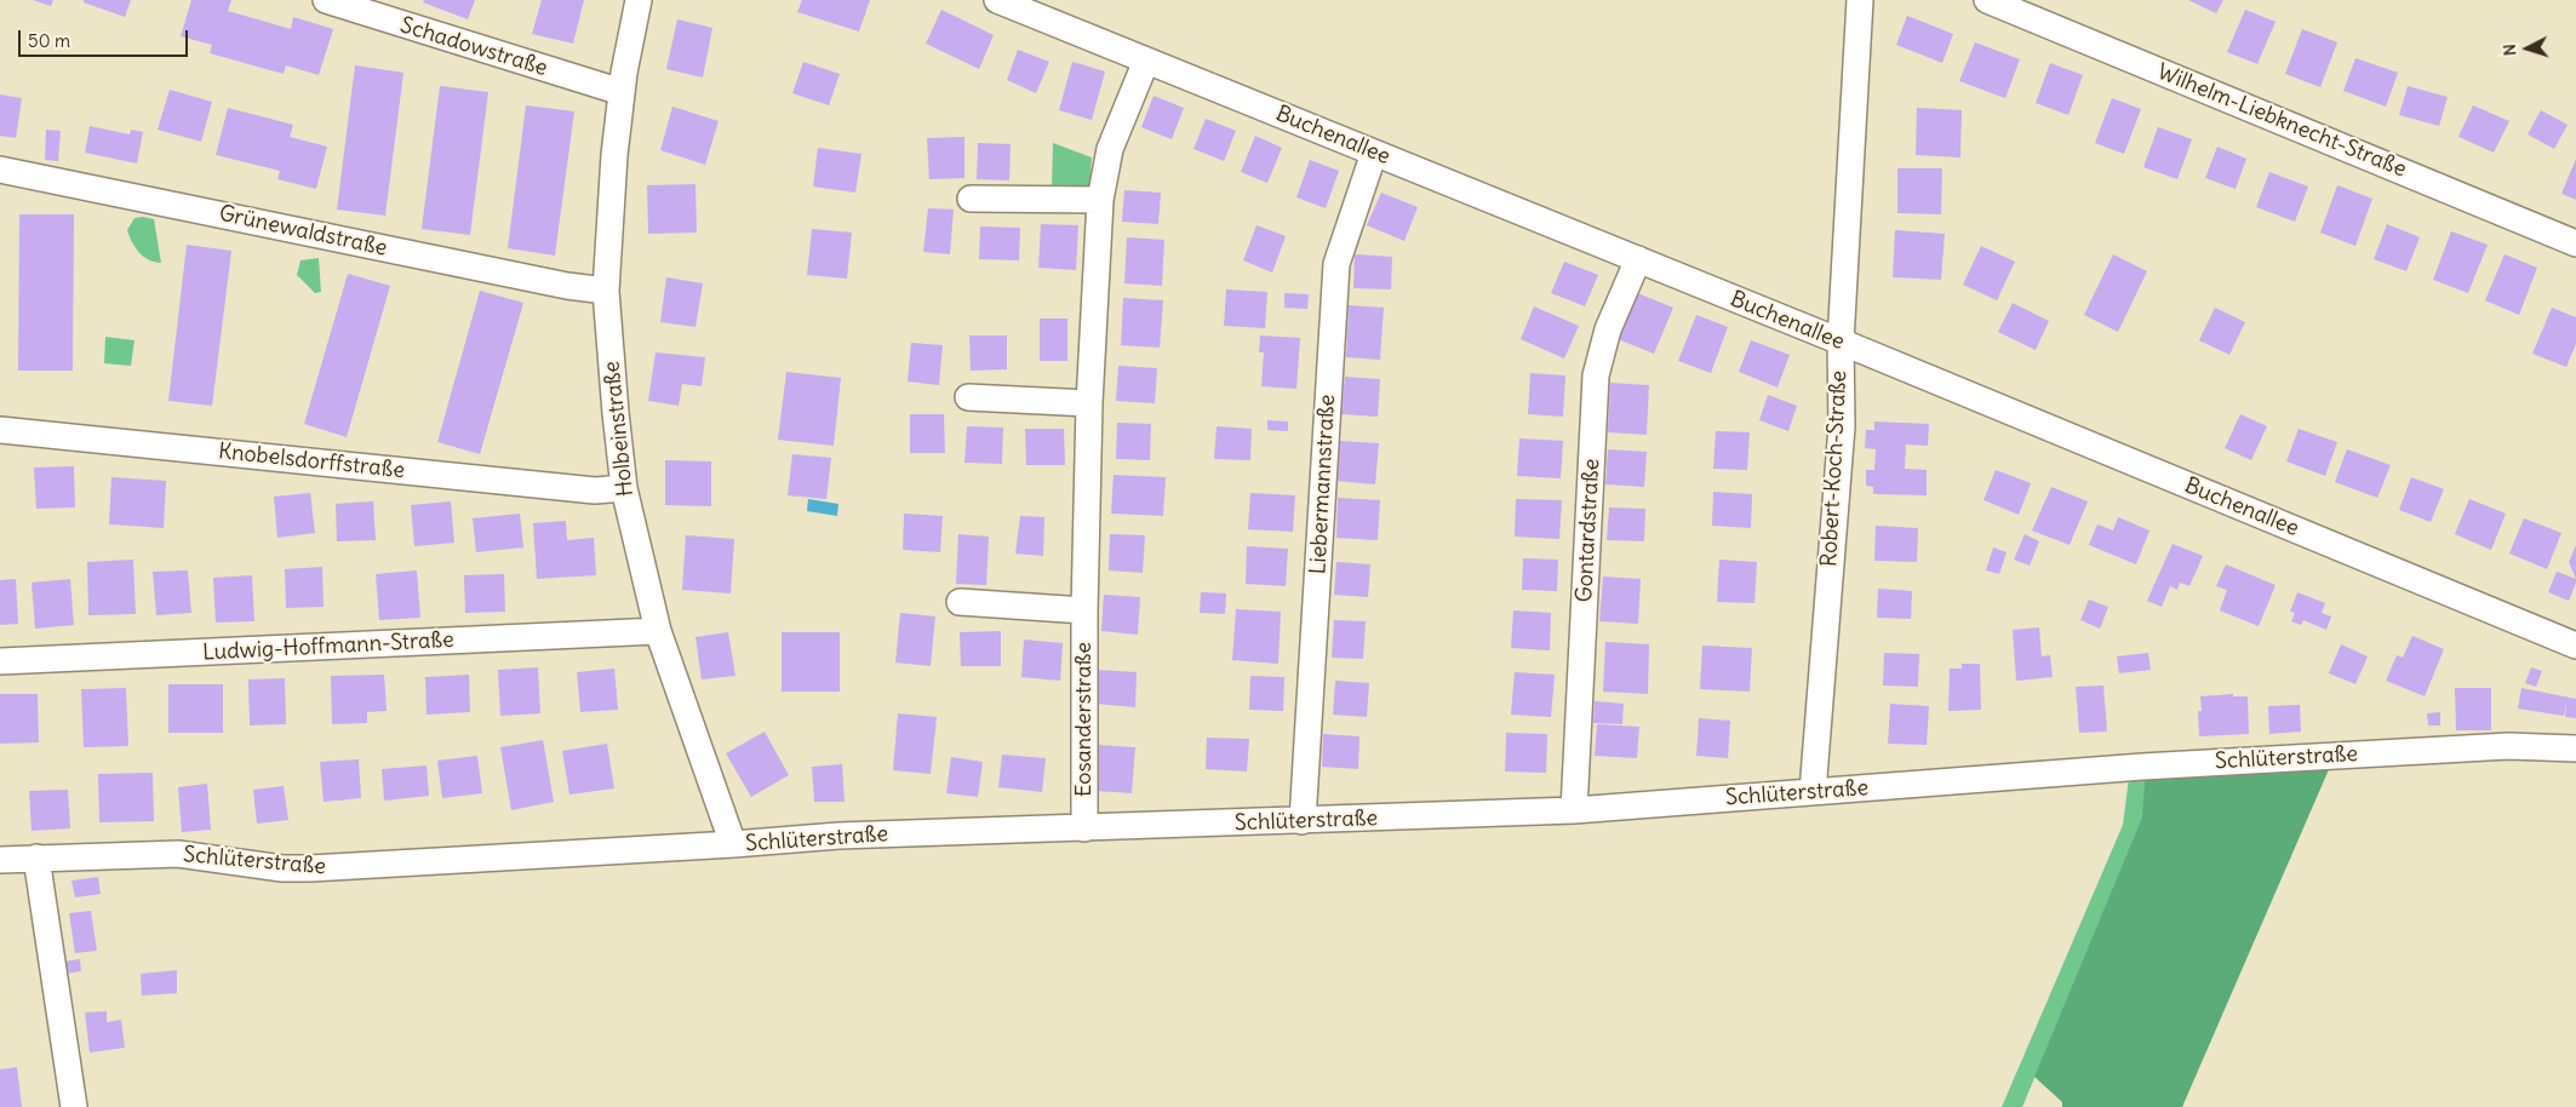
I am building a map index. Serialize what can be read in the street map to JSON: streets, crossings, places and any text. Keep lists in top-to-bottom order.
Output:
{
  "streets": {
    "street": [
      "Schadowstraße",
      "Wilhelm-Liebknecht-Straße",
      "Buchenallee",
      "Grünewaldstraße",
      "Holbeinstraße",
      "Knobelsdorffstraße",
      "Robert-Koch-Straße",
      "Liebermannstraße",
      "Gontardstraße",
      "Ludwig-Hoffmann-Straße",
      "Eosanderstraße",
      "Schlüterstraße"
    ]
  },
  "crossings": [
    ["Schadowstraße", "Holbeinstraße"],
    ["Buchenallee", "Robert-Koch-Straße"],
    ["Buchenallee", "Liebermannstraße"],
    ["Buchenallee", "Gontardstraße"],
    ["Buchenallee", "Eosanderstraße"],
    ["Grünewaldstraße", "Holbeinstraße"],
    ["Holbeinstraße", "Knobelsdorffstraße"],
    ["Holbeinstraße", "Ludwig-Hoffmann-Straße"],
    ["Holbeinstraße", "Schlüterstraße"],
    ["Robert-Koch-Straße", "Schlüterstraße"],
    ["Liebermannstraße", "Schlüterstraße"],
    ["Gontardstraße", "Schlüterstraße"],
    ["Eosanderstraße", "Schlüterstraße"]
  ],
  "scale_bar": "50 m",
  "north": "left"
}
